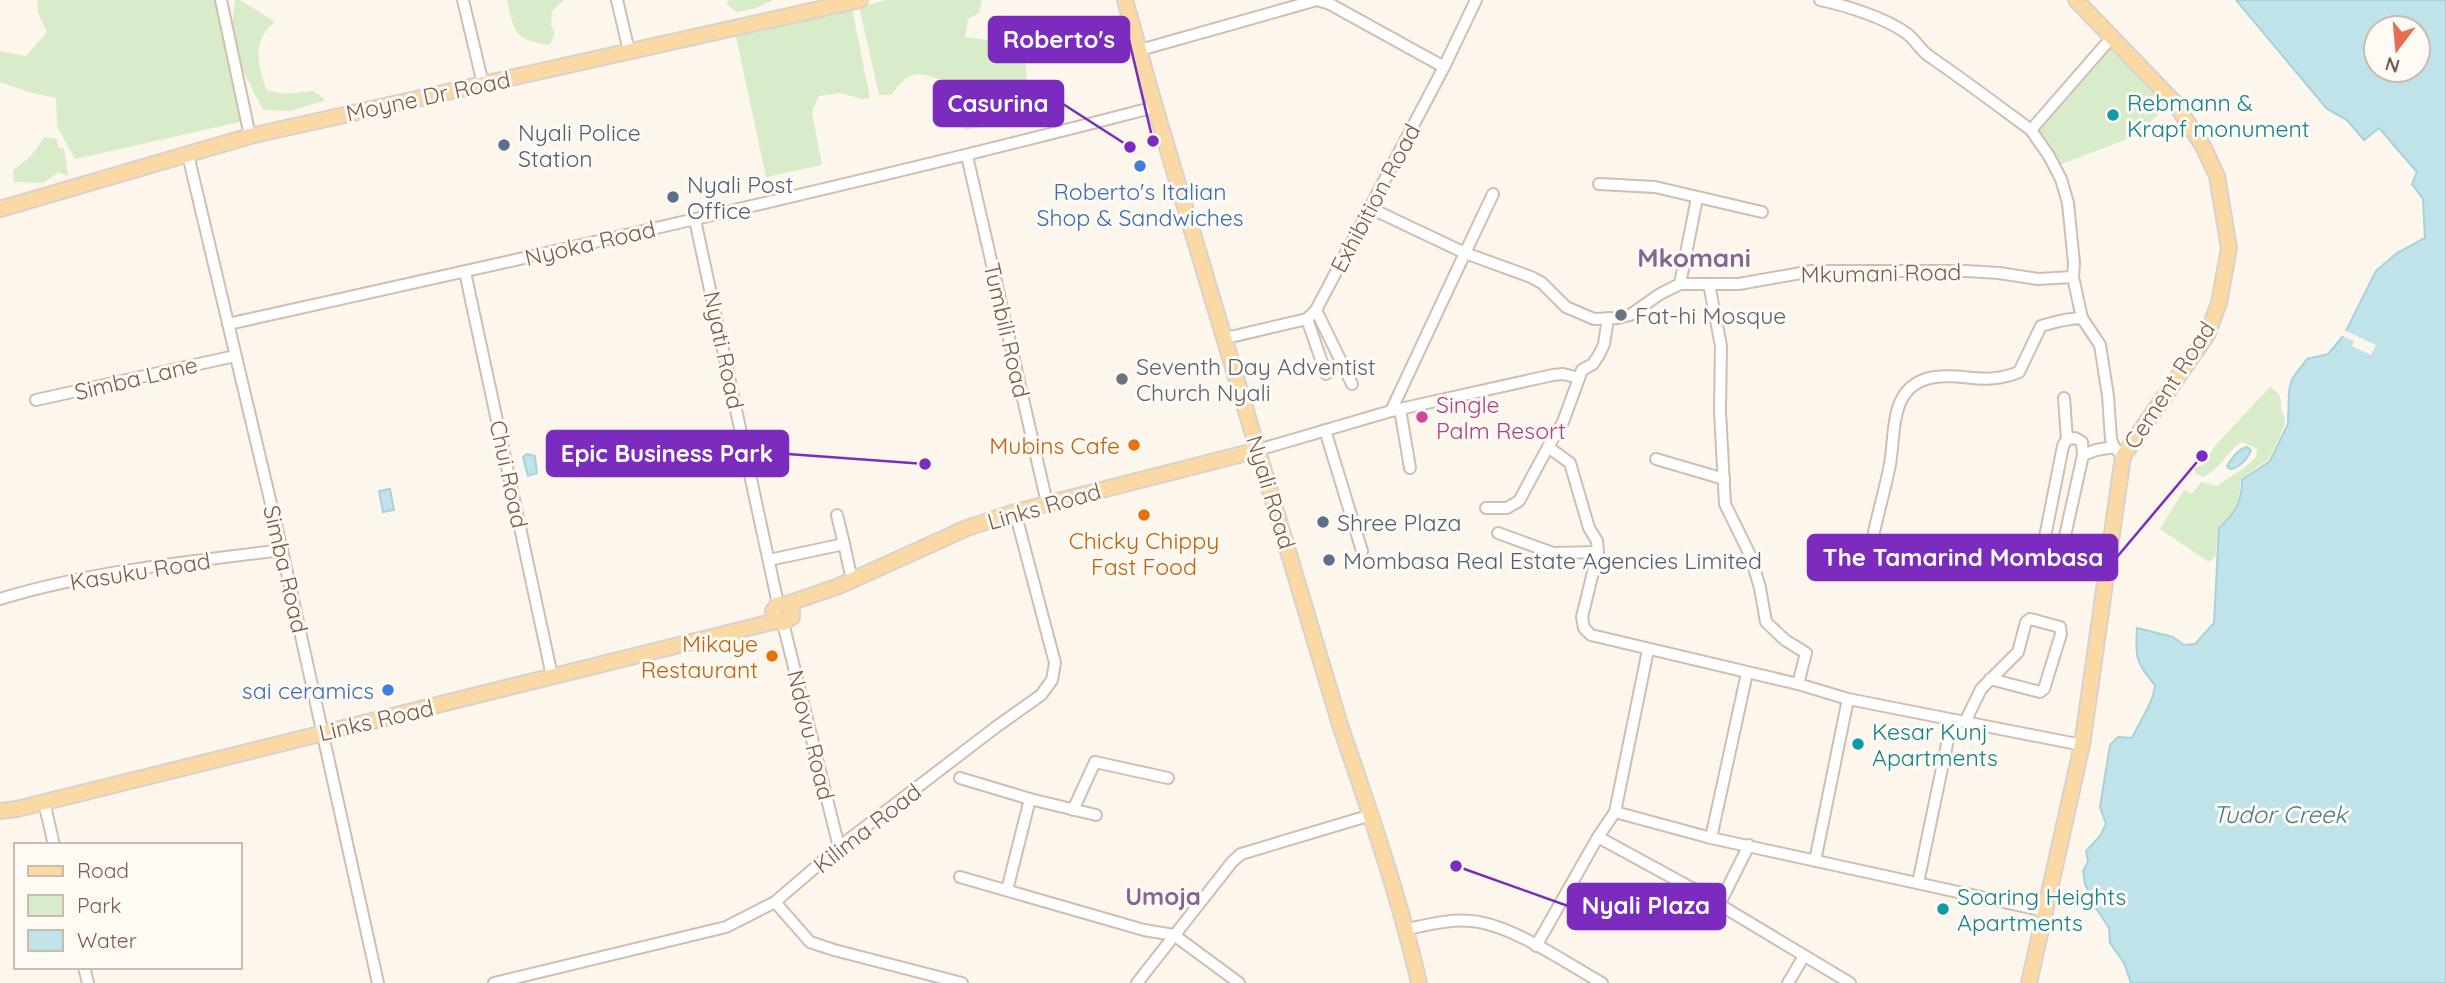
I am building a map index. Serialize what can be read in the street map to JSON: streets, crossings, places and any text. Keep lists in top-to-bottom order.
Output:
{
  "streets": {
    "main road": [
      "Moyne Dr Road",
      "Cement Road",
      "Nyali Road",
      "Links Road"
    ],
    "street": [
      "Exhibition Road",
      "Nyoka Road",
      "Mkumani Road",
      "Tumbili Road",
      "Nyati Road",
      "Simba Lane",
      "Chui Road",
      "Simba Road",
      "Kasuku Road",
      "Ndovu Road",
      "Kilima Road"
    ]
  },
  "crossings": [
    ["Moyne Dr Road", "Simba Road"],
    ["Exhibition Road", "Mkumani Road"],
    ["Nyoka Road", "Tumbili Road"],
    ["Nyoka Road", "Nyati Road"],
    ["Nyoka Road", "Chui Road"],
    ["Nyoka Road", "Nyali Road"],
    ["Nyoka Road", "Simba Road"],
    ["Tumbili Road", "Links Road"],
    ["Nyati Road", "Links Road"],
    ["Nyati Road", "Ndovu Road"],
    ["Simba Lane", "Simba Road"],
    ["Chui Road", "Links Road"],
    ["Nyali Road", "Links Road"],
    ["Links Road", "Simba Road"],
    ["Links Road", "Ndovu Road"],
    ["Links Road", "Kilima Road"],
    ["Simba Road", "Kasuku Road"],
    ["Ndovu Road", "Kilima Road"]
  ],
  "districts": ["Mkomani", "Umoja"],
  "water": ["Tudor Creek"],
  "places": [
    "Rebmann & Krapf monument",
    "Roberto's",
    "Nyali Police Station",
    "Casurina",
    "Roberto's Italian Shop & Sandwiches",
    "Nyali Post Office",
    "Fat-hi Mosque",
    "Seventh Day Adventist Church Nyali",
    "Single Palm Resort",
    "Mubins Cafe",
    "The Tamarind Mombasa",
    "Epic Business Park",
    "Chicky Chippy Fast Food",
    "Shree Plaza",
    "Mombasa Real Estate Agencies Limited",
    "Mikaye Restaurant",
    "sai ceramics",
    "Kesar Kunj Apartments",
    "Nyali Plaza",
    "Soaring Heights Apartments"
  ],
  "legend": ["Road", "Park", "Water"],
  "north": "bottom"
}
